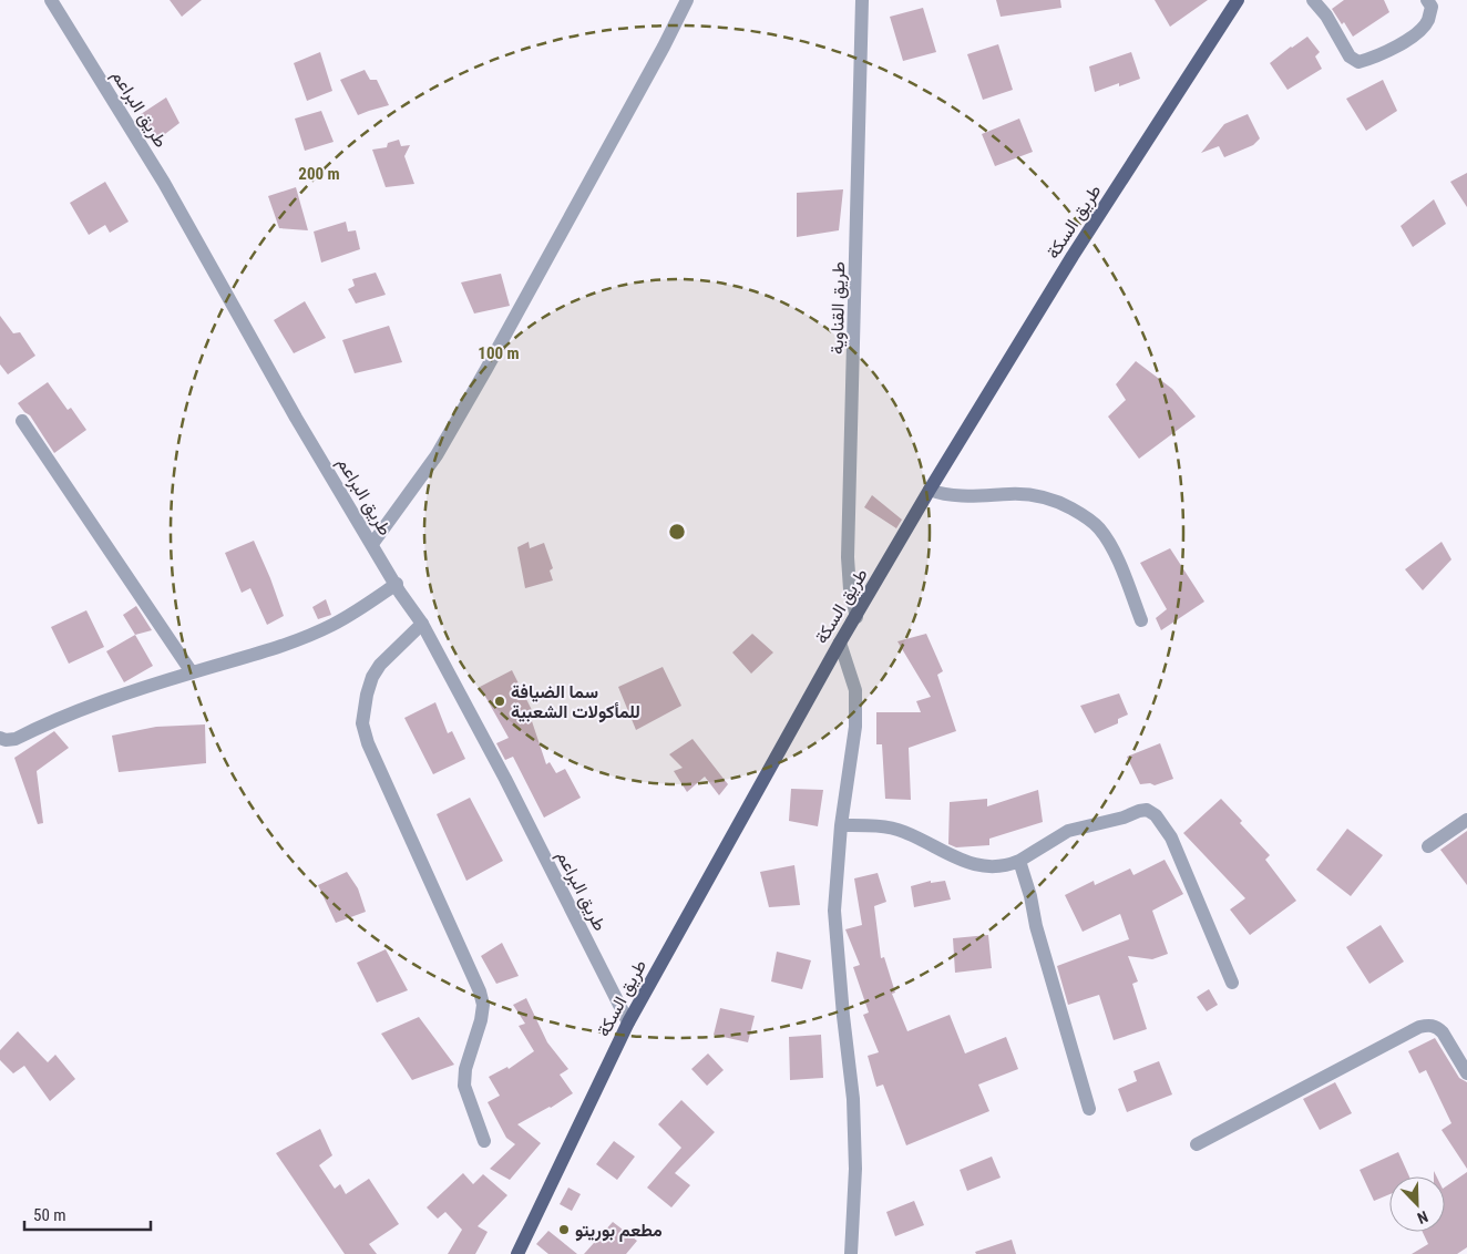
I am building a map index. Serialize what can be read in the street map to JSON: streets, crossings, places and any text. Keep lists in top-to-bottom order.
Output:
{
  "streets": {
    "main road": ["طريق السكة"],
    "street": ["طريق البراعم", "طريق القناوية"]
  },
  "crossings": [
    ["طريق البراعم", "طريق السكة"],
    ["طريق السكة", "طريق القناوية"]
  ],
  "places": ["سما الضيافة للمأكولات الشعبية", "مطعم بوريتو"],
  "scale_bar": "50 m",
  "north": "bottom right",
  "rings": ["200 m", "100 m"]
}
